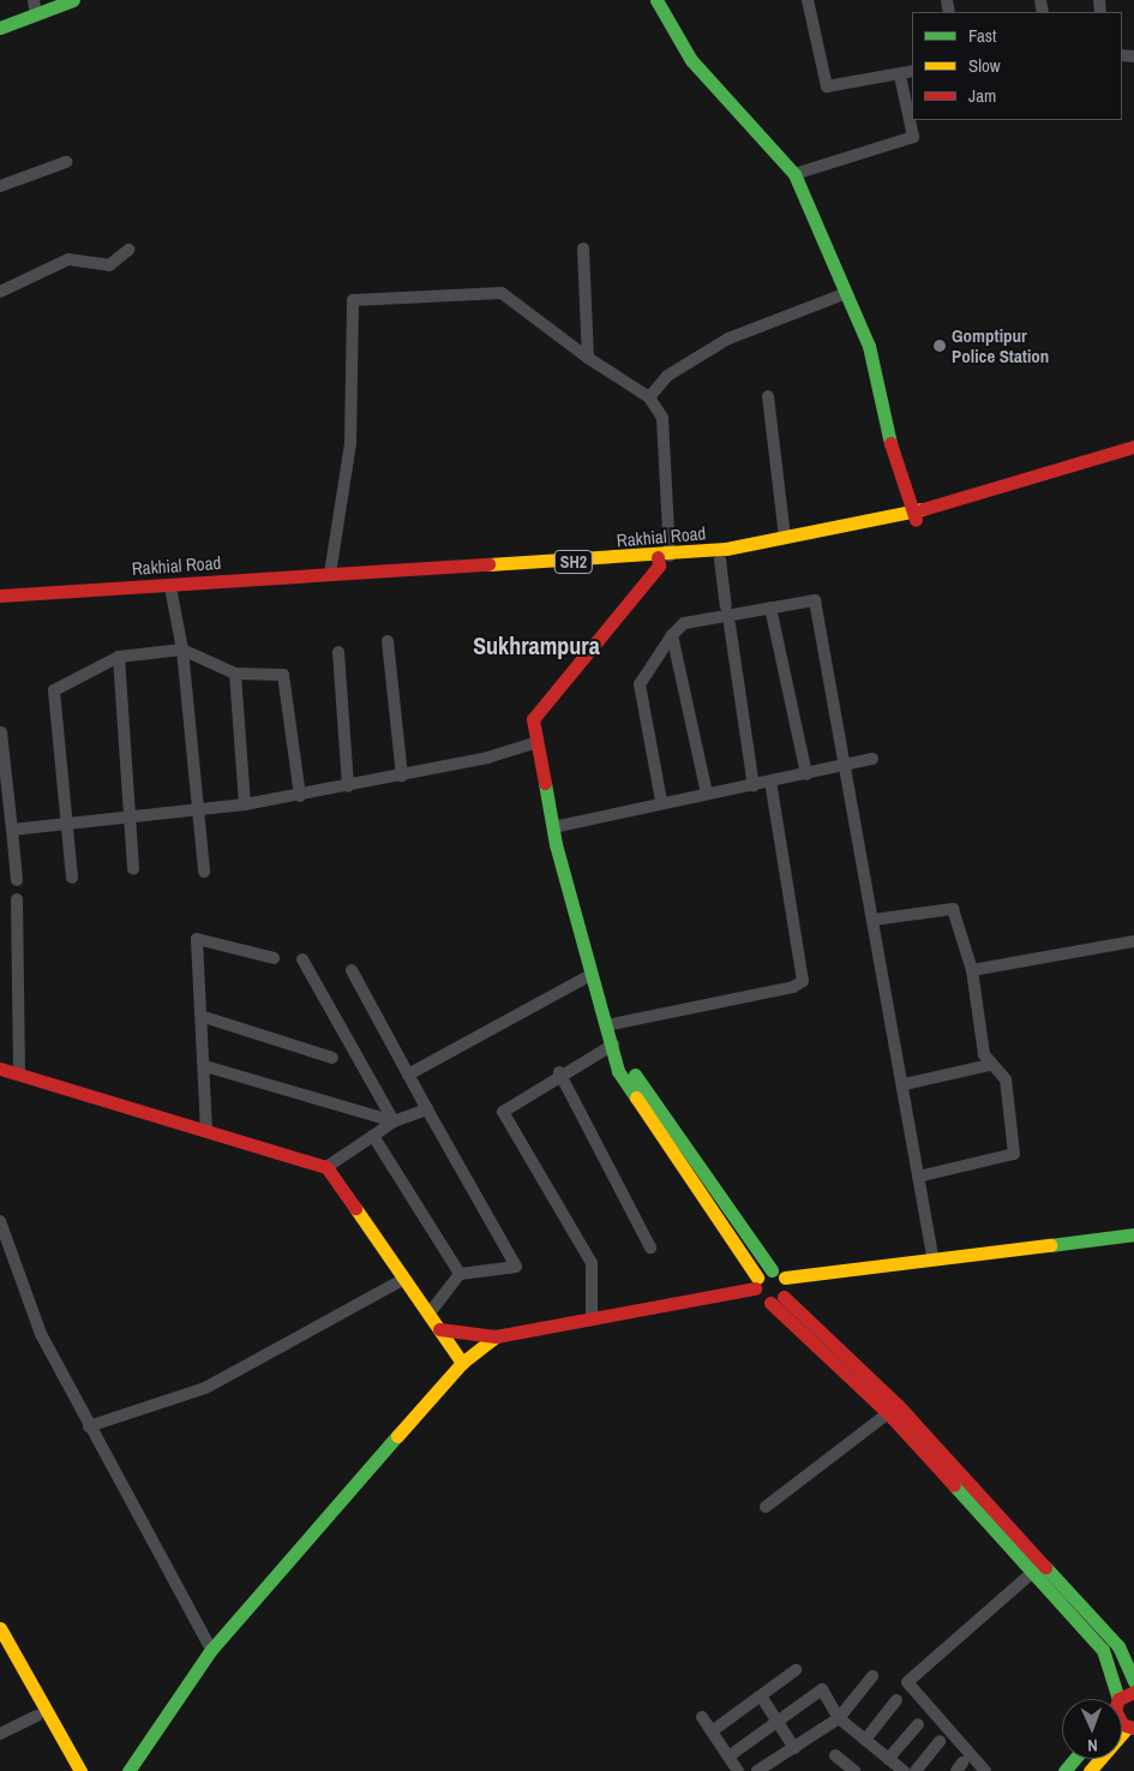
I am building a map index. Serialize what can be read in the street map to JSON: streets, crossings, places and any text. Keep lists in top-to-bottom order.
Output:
{
  "streets": {
    "street": ["Rakhial Road", "SH2"]
  },
  "districts": ["Sukhrampura"],
  "places": ["Gomptipur Police Station"],
  "legend": ["Fast", "Slow", "Jam"],
  "north": "bottom"
}
